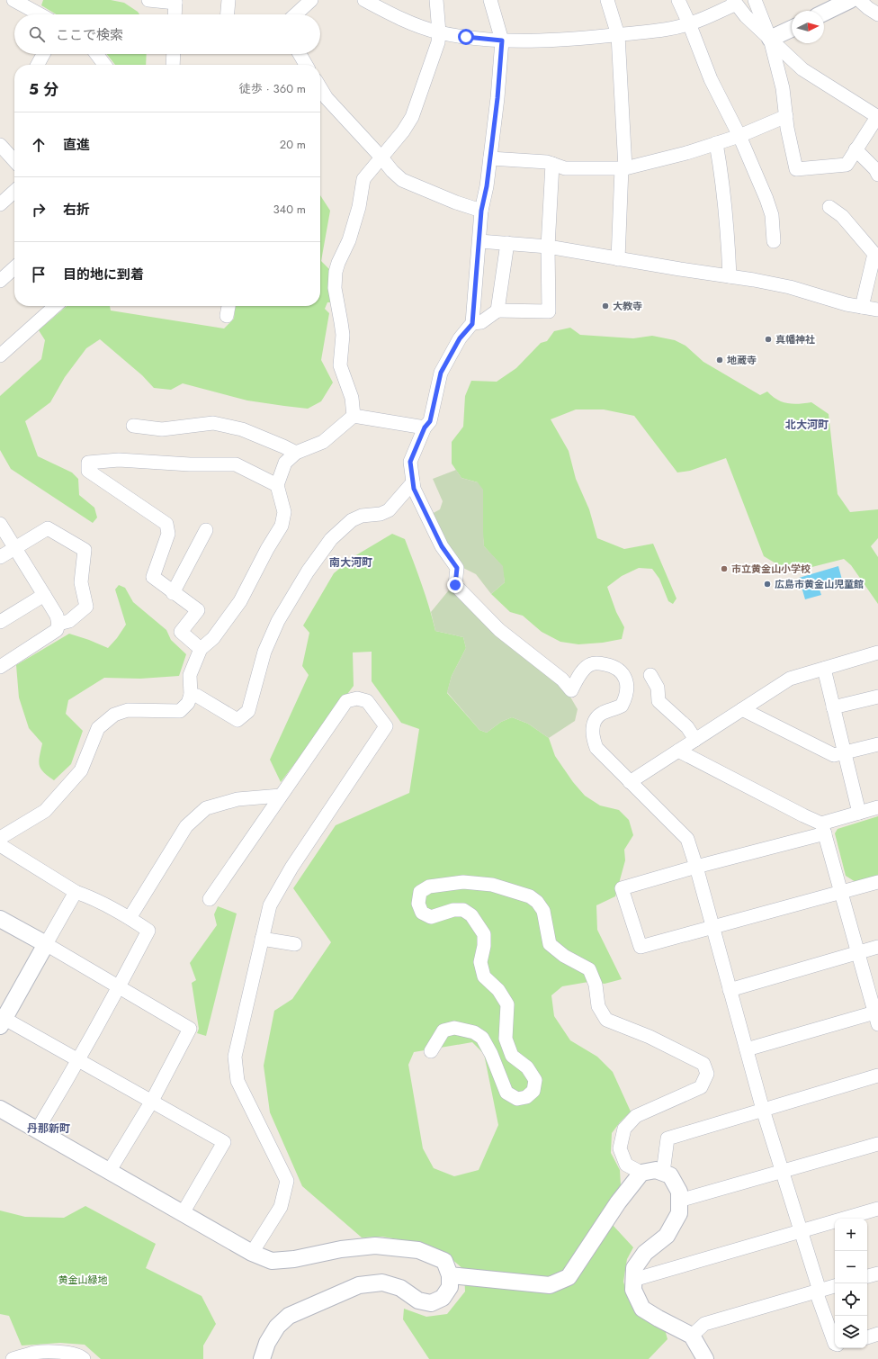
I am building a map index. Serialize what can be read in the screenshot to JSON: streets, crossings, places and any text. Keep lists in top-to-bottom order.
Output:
{
  "districts": ["北大河町", "南大河町", "丹那新町"],
  "parks": ["黄金山緑地"],
  "places": [
    "大教寺",
    "真幡神社",
    "地蔵寺",
    "市立黄金山小学校",
    "広島市黄金山児童館"
  ],
  "north": "right",
  "page": {
    "search": "ここで検索",
    "heading": ["5 分", "徒歩 · 360 m"],
    "list": [
      ["直進", "20 m"],
      ["右折", "340 m"],
      "目的地に到着"
    ],
    "map_buttons": ["+", "−"]
  }
}
